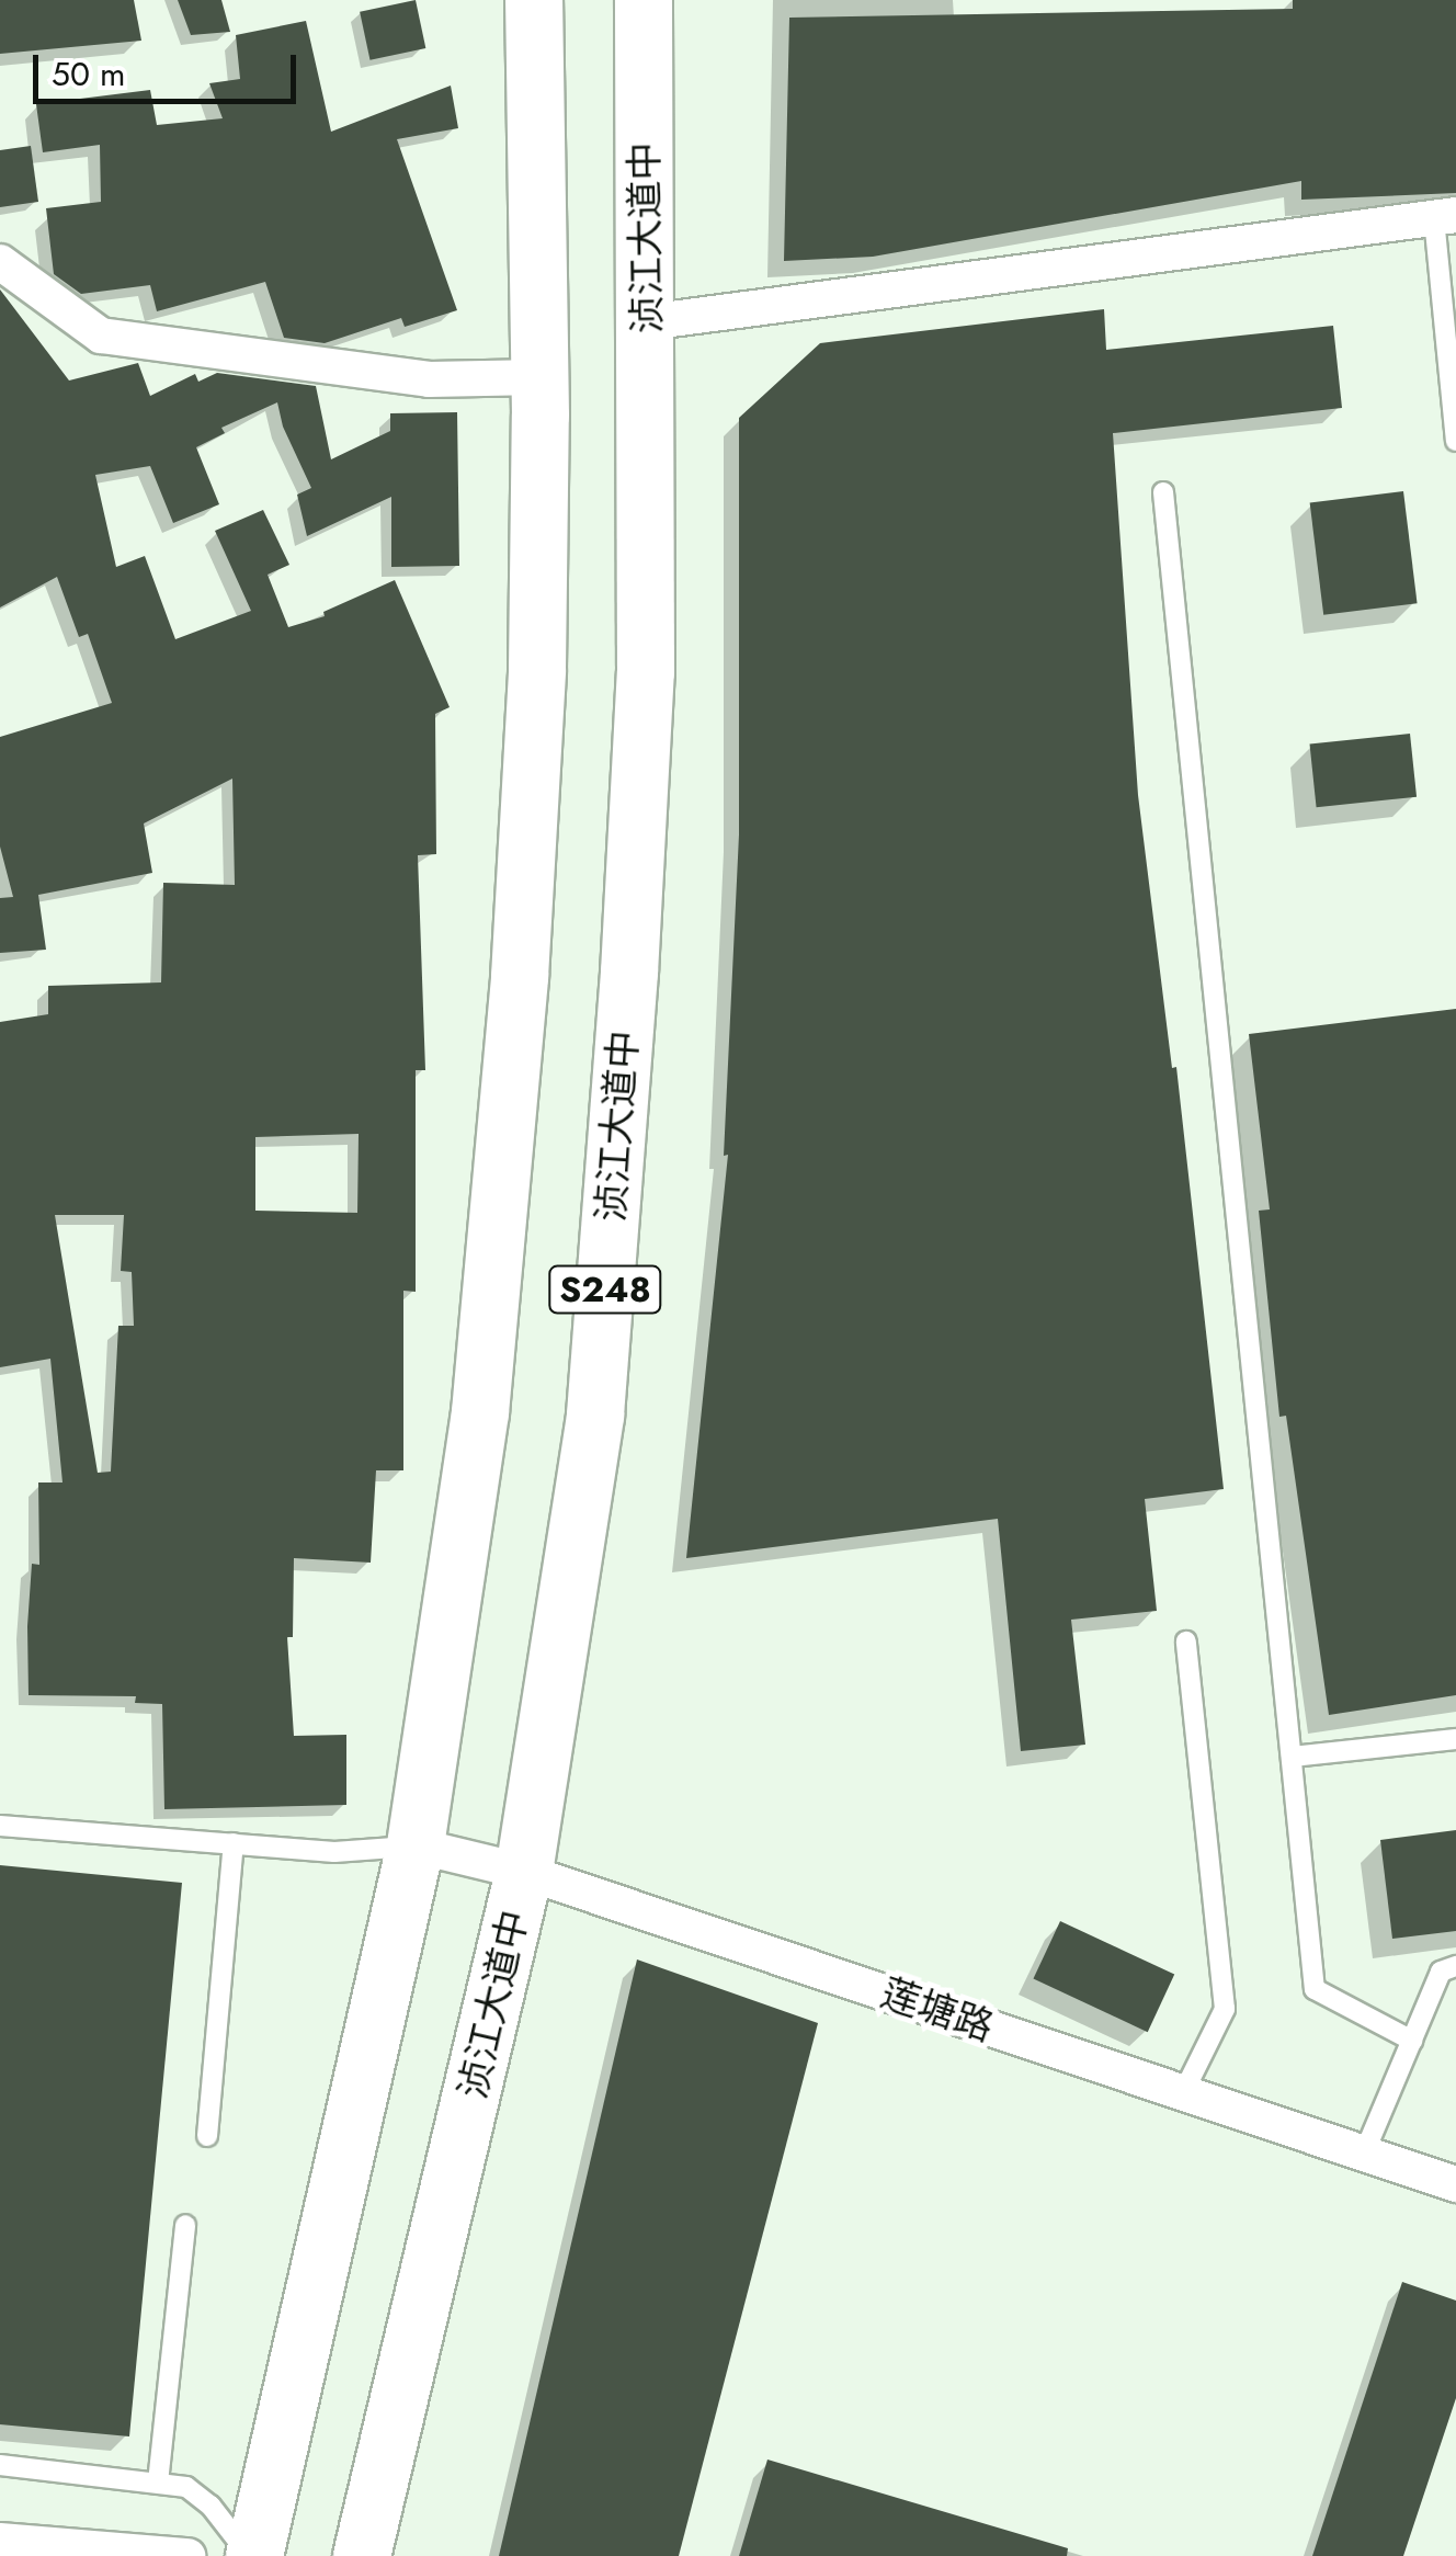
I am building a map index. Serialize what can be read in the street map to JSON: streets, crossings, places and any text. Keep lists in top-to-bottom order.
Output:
{
  "streets": {
    "main road": ["浈江大道中", "S248"],
    "street": ["莲塘路"]
  },
  "crossings": [
    ["浈江大道中", "莲塘路"],
    ["S248", "莲塘路"]
  ],
  "scale_bar": "50 m"
}
